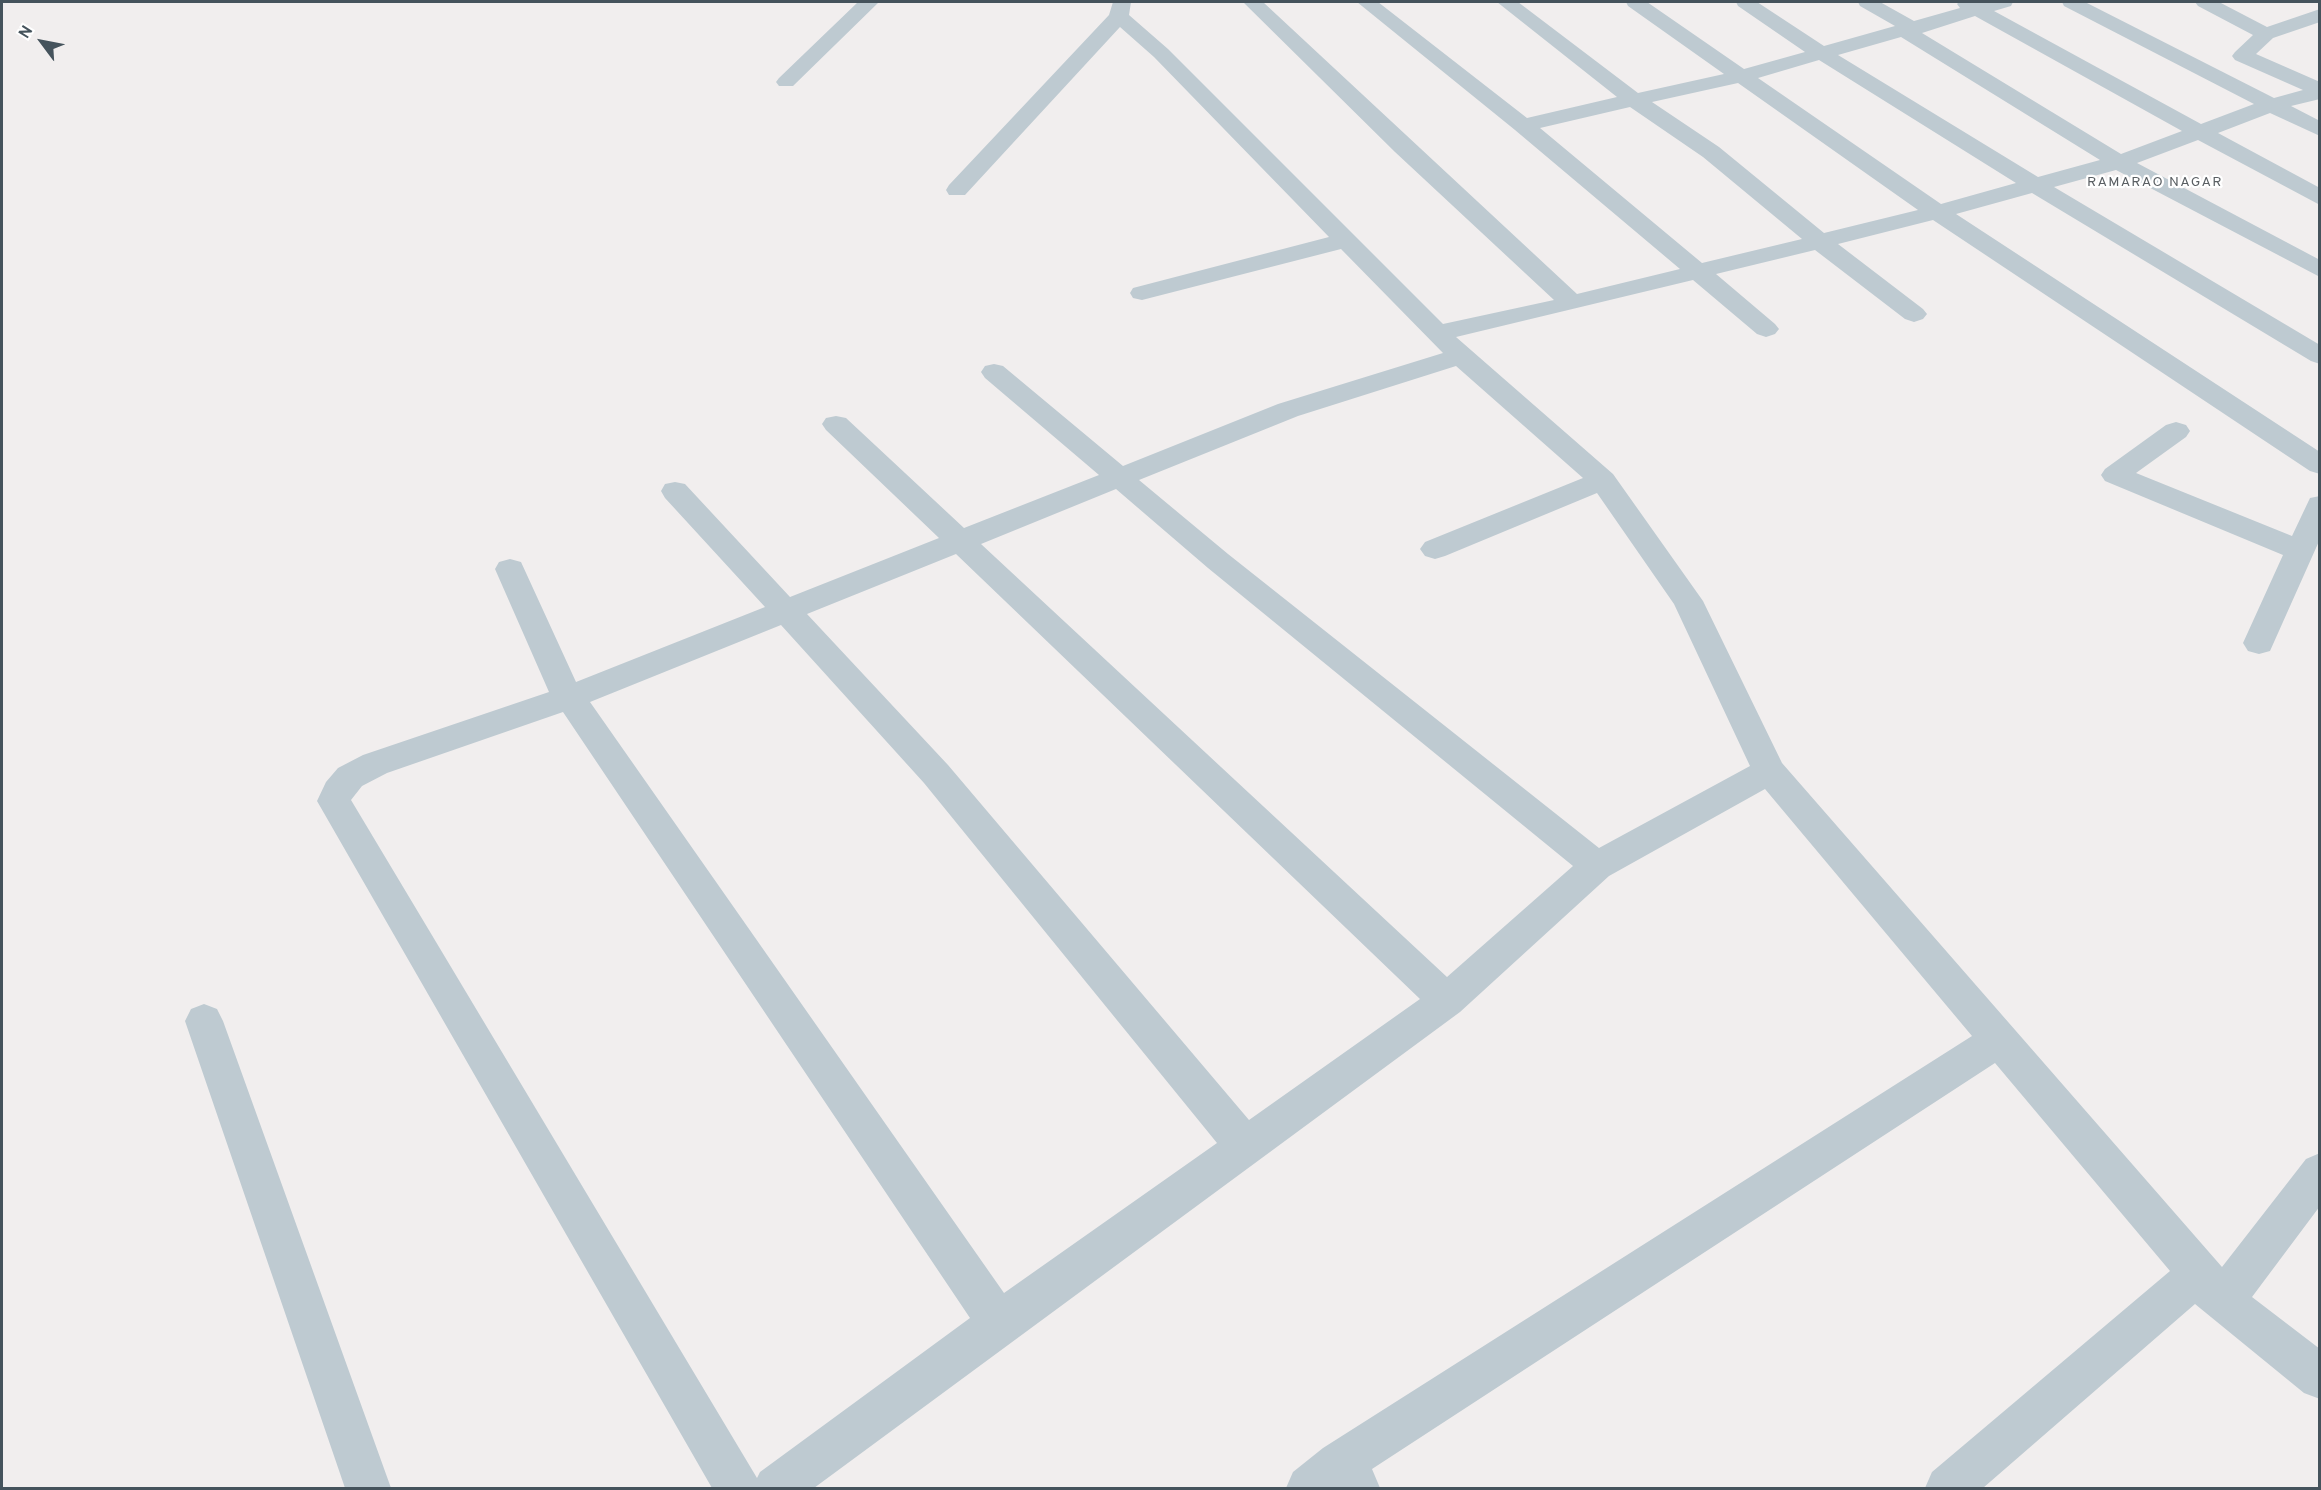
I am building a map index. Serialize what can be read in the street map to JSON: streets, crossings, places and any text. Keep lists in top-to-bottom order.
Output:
{
  "districts": ["RAMARAO NAGAR"],
  "north": "top left"
}
